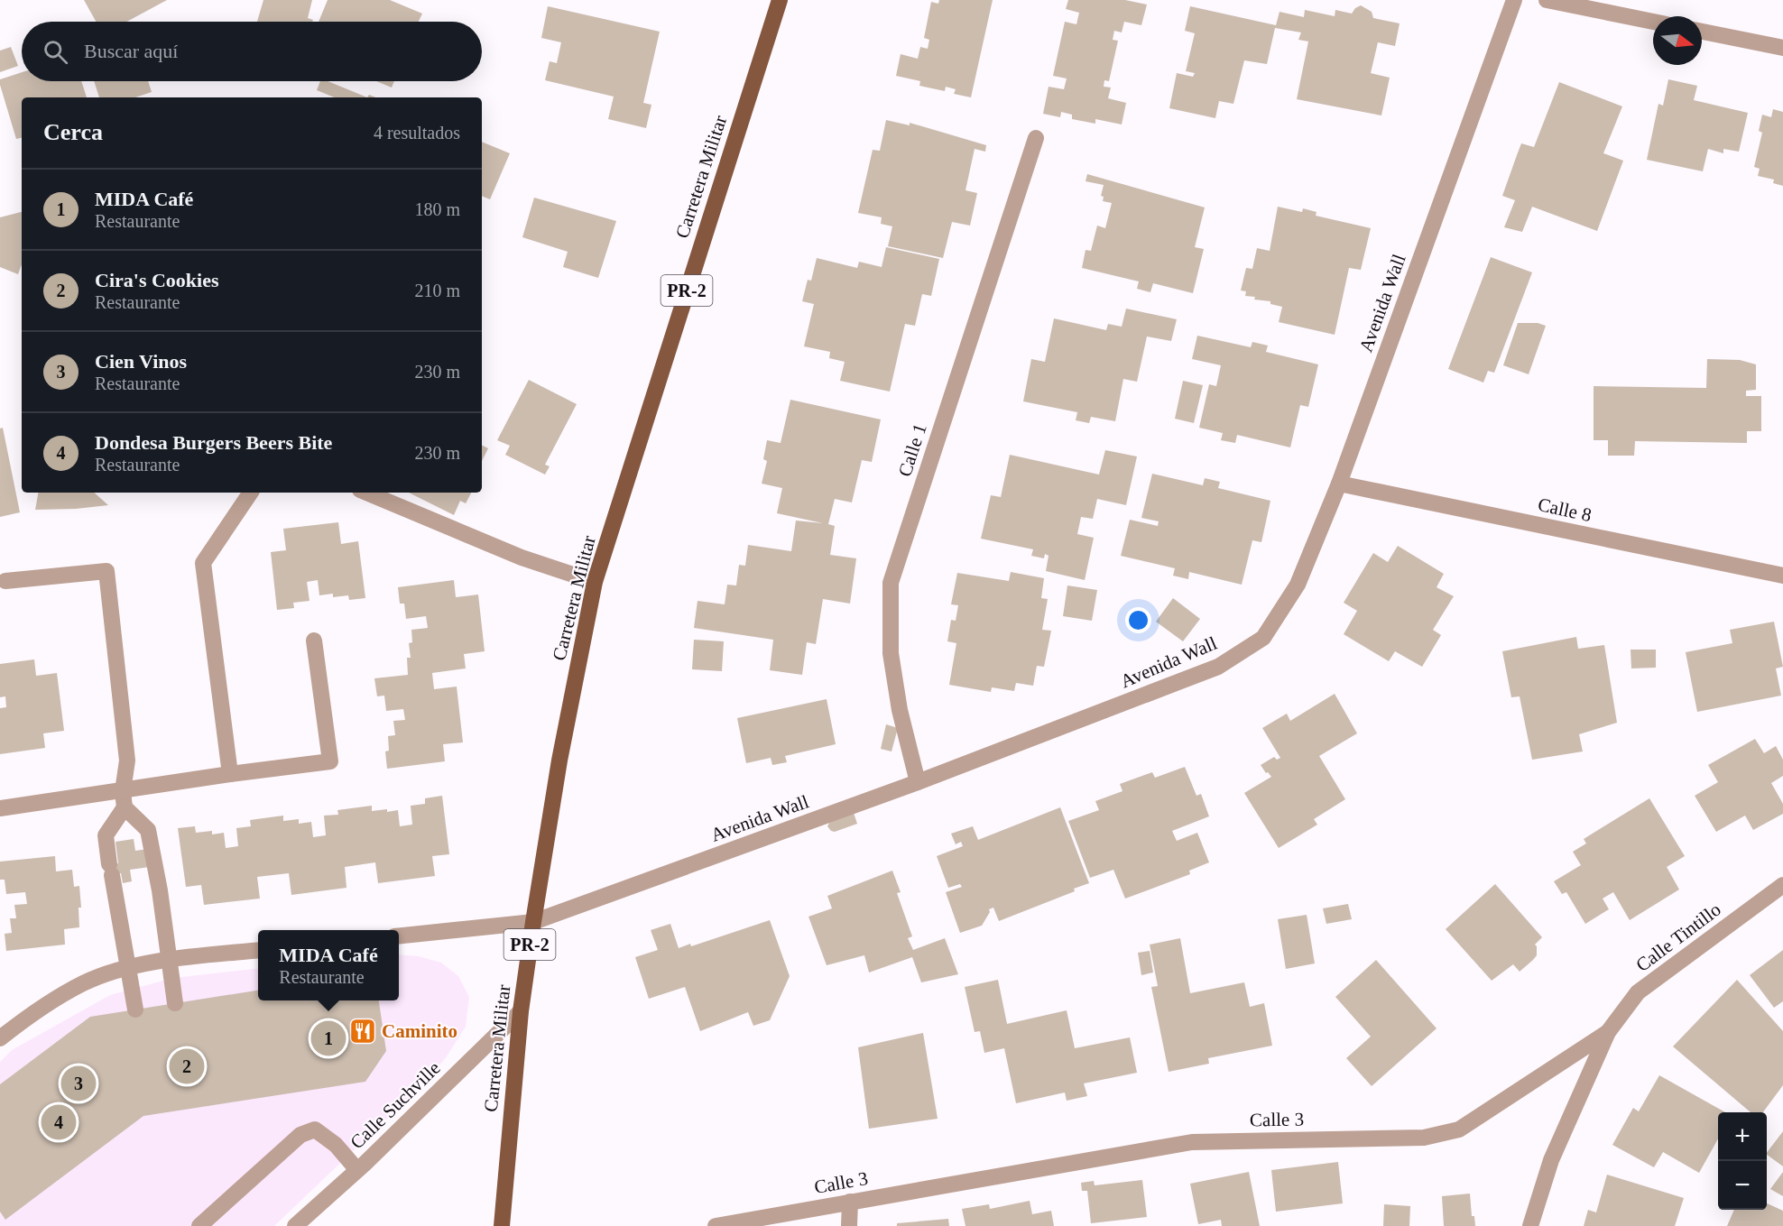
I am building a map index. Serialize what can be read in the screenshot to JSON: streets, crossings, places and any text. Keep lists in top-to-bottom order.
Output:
{
  "streets": {
    "main road": ["Carretera Militar", "PR-2"],
    "street": [
      "Avenida Wall",
      "Calle 1",
      "Calle 8",
      "Calle Tintillo",
      "Calle Suchville",
      "Calle 3"
    ]
  },
  "crossings": [
    ["Carretera Militar", "Avenida Wall"],
    ["Carretera Militar", "Calle Suchville"],
    ["Avenida Wall", "Calle 1"],
    ["Avenida Wall", "Calle 8"],
    ["Calle Tintillo", "Calle 3"]
  ],
  "places": {
    "restaurant": ["Caminito"]
  },
  "north": "right",
  "page": {
    "search": "Buscar aquí",
    "heading": ["Cerca", "4 resultados"],
    "list": [
      {
        "mark": "1",
        "name": "MIDA Café",
        "note": "Restaurante",
        "value": "180 m"
      },
      {
        "mark": "2",
        "name": "Cira's Cookies",
        "note": "Restaurante",
        "value": "210 m"
      },
      {
        "mark": "3",
        "name": "Cien Vinos",
        "note": "Restaurante",
        "value": "230 m"
      },
      {
        "mark": "4",
        "name": "Dondesa Burgers Beers Bite",
        "note": "Restaurante",
        "value": "230 m"
      }
    ],
    "popup": ["MIDA Café", "Restaurante"],
    "pins": [
      "1",
      "2",
      "3",
      "4"
    ],
    "map_buttons": ["+", "−"]
  }
}
